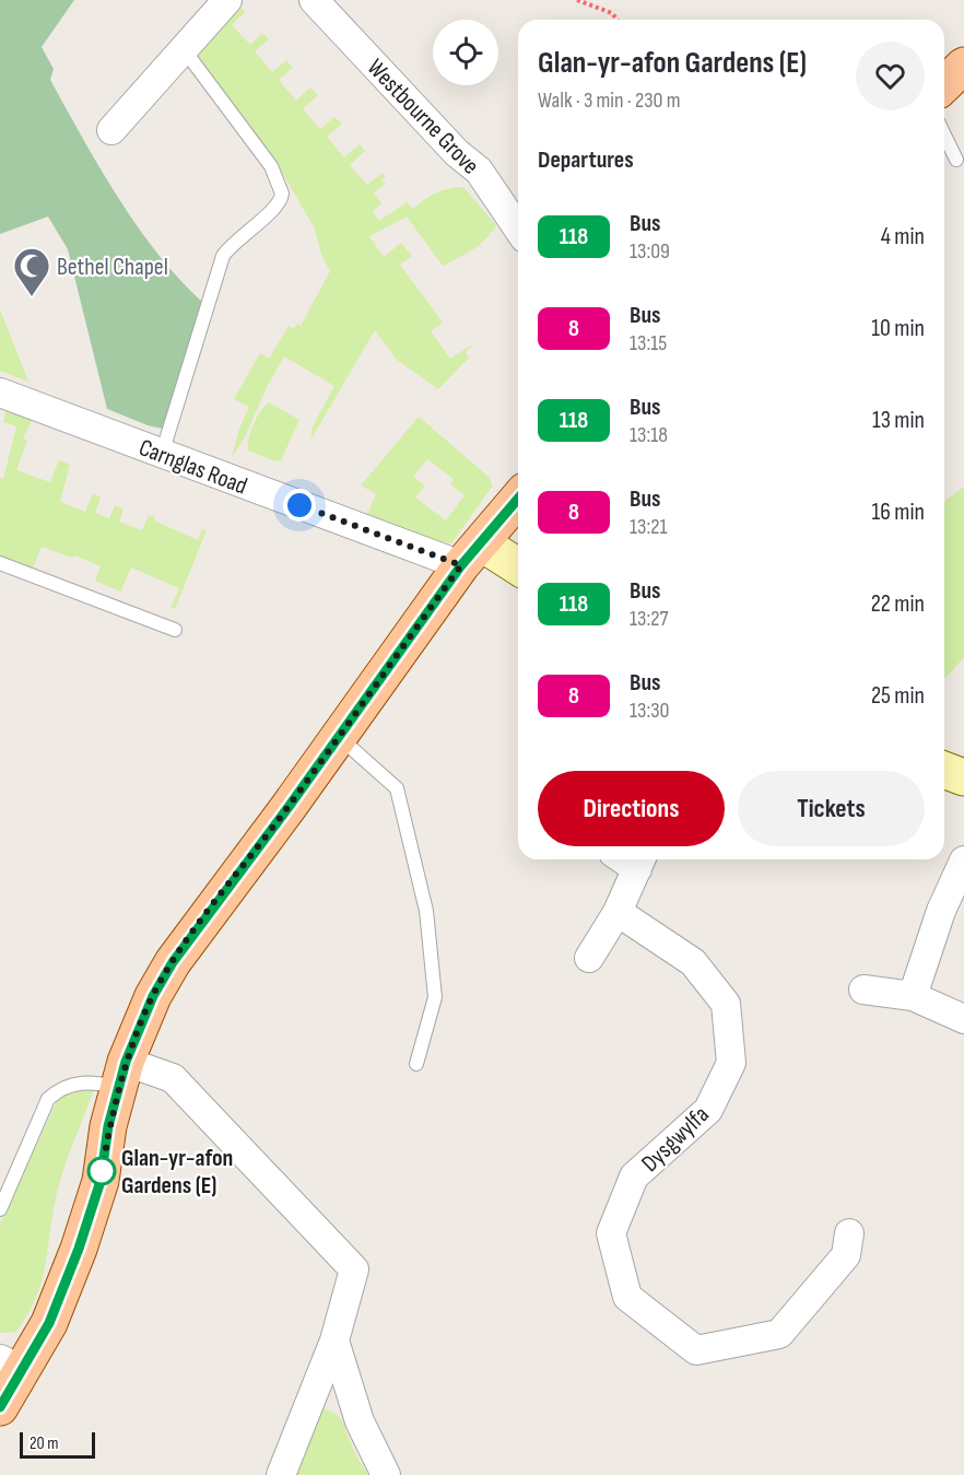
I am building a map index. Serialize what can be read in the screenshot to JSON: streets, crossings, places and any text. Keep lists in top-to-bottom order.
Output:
{
  "streets": {
    "street": ["Westbourne Grove", "Carnglas Road", "Dysgwylfa"]
  },
  "places": {
    "mosque": ["Bethel Chapel"],
    "other": ["Glan-yr-afon Gardens (E)"]
  },
  "lines": ["bus line 118"],
  "scale_bar": "20 m",
  "page": {
    "heading": [
      ["Glan-yr-afon Gardens (E)", "Walk · 3 min · 230 m"],
      "Departures"
    ],
    "list": [
      {
        "mark": "118",
        "name": "Bus",
        "note": "13:09",
        "value": "4 min"
      },
      {
        "mark": "8",
        "name": "Bus",
        "note": "13:15",
        "value": "10 min"
      },
      {
        "mark": "118",
        "name": "Bus",
        "note": "13:18",
        "value": "13 min"
      },
      {
        "mark": "8",
        "name": "Bus",
        "note": "13:21",
        "value": "16 min"
      },
      {
        "mark": "118",
        "name": "Bus",
        "note": "13:27",
        "value": "22 min"
      },
      {
        "mark": "8",
        "name": "Bus",
        "note": "13:30",
        "value": "25 min"
      }
    ],
    "buttons": ["Directions", "Tickets"],
    "scale": "20 m"
  }
}
